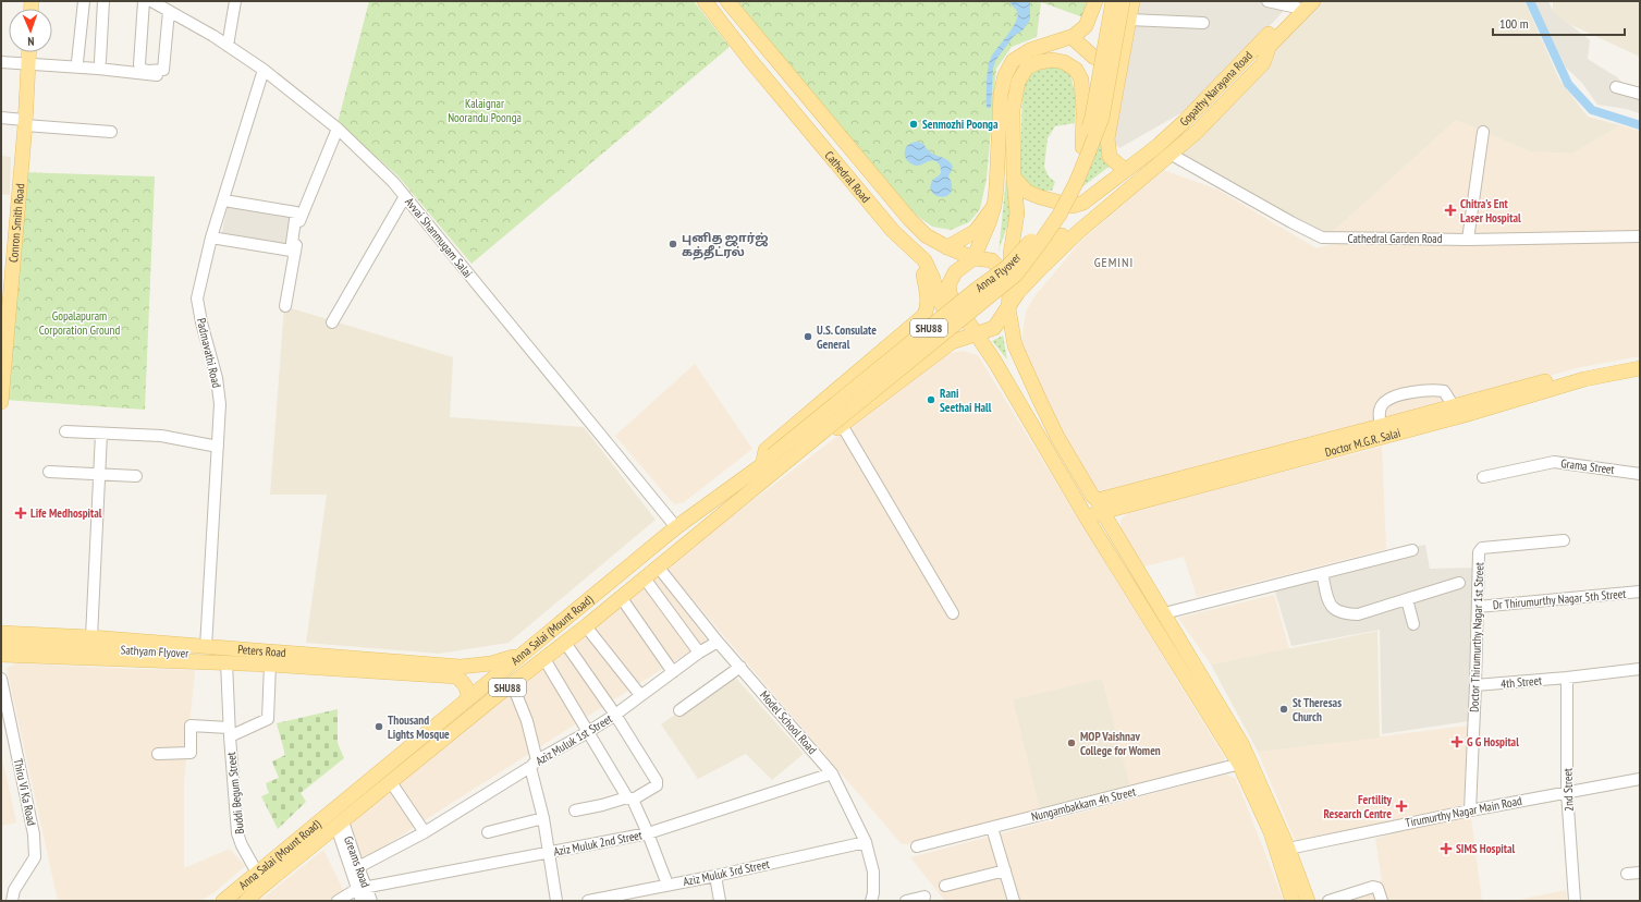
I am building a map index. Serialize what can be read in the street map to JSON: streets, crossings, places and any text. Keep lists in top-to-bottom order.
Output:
{
  "streets": {
    "main road": [
      "Gopathy Narayana Road",
      "Cathedral Road",
      "Conron Smith Road",
      "Anna Flyover",
      "SHU88",
      "Doctor M.G.R. Salai",
      "Anna Salai (Mount Road)",
      "Sathyam Flyover",
      "Peters Road"
    ],
    "street": [
      "Avvai Shanmugam Salai",
      "Cathedral Garden Road",
      "Padmavathi Road",
      "Grama Street",
      "Dr Thirumurthy Nagar 5th Street",
      "Doctor Thirumurthy Nagar 1st Street",
      "4th Street",
      "Model School Road",
      "Aziz Muluk 1st Street",
      "2nd Street",
      "Thiru Vi Ka Road",
      "Buddi Begum Street",
      "Nungambakkam 4h Street",
      "Tirumurthy Nagar Main Road",
      "Aziz Muluk 2nd Street",
      "Greams Road",
      "Aziz Muluk 3rd Street"
    ]
  },
  "crossings": [
    ["Cathedral Road", "Anna Flyover"],
    ["Avvai Shanmugam Salai", "Padmavathi Road"],
    ["Avvai Shanmugam Salai", "Anna Salai (Mount Road)"],
    ["Anna Flyover", "Anna Salai (Mount Road)"],
    ["Padmavathi Road", "Peters Road"],
    ["Dr Thirumurthy Nagar 5th Street", "Doctor Thirumurthy Nagar 1st Street"],
    ["Anna Salai (Mount Road)", "Peters Road"],
    ["Anna Salai (Mount Road)", "Model School Road"],
    ["Anna Salai (Mount Road)", "Buddi Begum Street"],
    ["Anna Salai (Mount Road)", "Greams Road"],
    ["Doctor Thirumurthy Nagar 1st Street", "4th Street"],
    ["Doctor Thirumurthy Nagar 1st Street", "Tirumurthy Nagar Main Road"],
    ["Sathyam Flyover", "Peters Road"],
    ["Peters Road", "Buddi Begum Street"],
    ["4th Street", "2nd Street"],
    ["Model School Road", "Aziz Muluk 1st Street"],
    ["Model School Road", "Aziz Muluk 2nd Street"],
    ["Model School Road", "Aziz Muluk 3rd Street"],
    ["Aziz Muluk 1st Street", "Greams Road"],
    ["2nd Street", "Tirumurthy Nagar Main Road"],
    ["Aziz Muluk 2nd Street", "Greams Road"]
  ],
  "districts": ["GEMINI"],
  "parks": ["Kalaignar Noorandu Poonga", "Gopalapuram Corporation Ground"],
  "places": {
    "other": [
      "Senmozhi Poonga",
      "புனித ஜார்ஜ் கத்தீட்ரல்",
      "U.S. Consulate General",
      "Rani Seethai Hall",
      "St Theresas Church",
      "Thousand Lights Mosque",
      "MOP Vaishnav College for Women"
    ],
    "health": [
      "Chitra's Ent Laser Hospital",
      "Life Medhospital",
      "G G Hospital",
      "Fertility Research Centre",
      "SIMS Hospital"
    ]
  },
  "scale_bar": "100 m",
  "north": "bottom"
}
